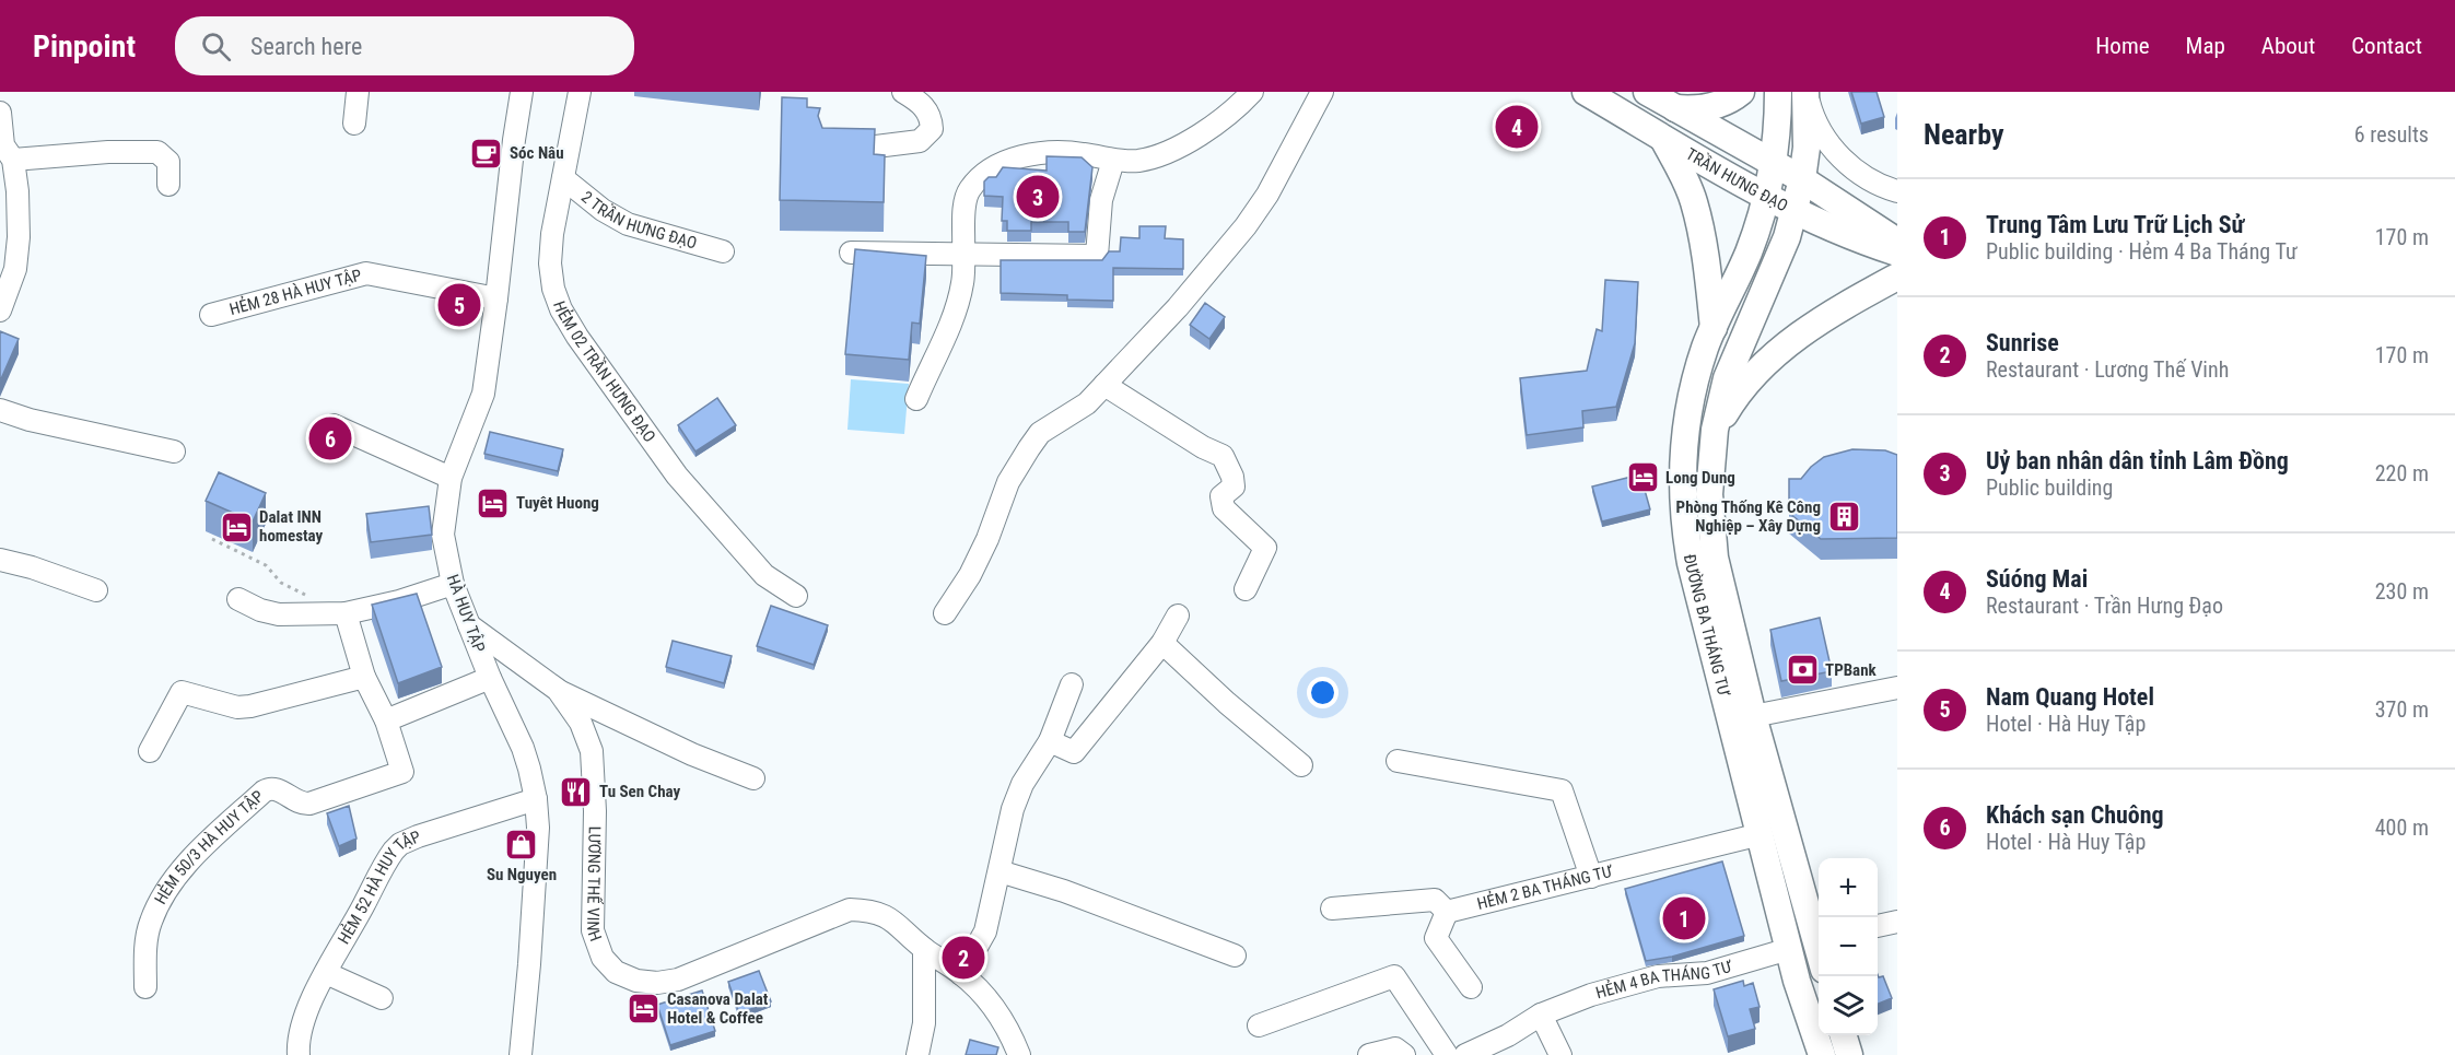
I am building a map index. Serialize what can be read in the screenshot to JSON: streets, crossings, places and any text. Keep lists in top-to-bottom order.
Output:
{
  "streets": {
    "main road": ["TRẦN HƯNG ĐẠO", "ĐƯỜNG BA THÁNG TƯ"],
    "street": [
      "2 TRẦN HƯNG ĐẠO",
      "HẺM 28 HÀ HUY TẬP",
      "HẺM 02 TRẦN HƯNG ĐẠO",
      "HÀ HUY TẬP",
      "HẺM 50/3 HÀ HUY TẬP",
      "LƯƠNG THẾ VINH",
      "HẺM 2 BA THÁNG TƯ",
      "HẺM 52 HÀ HUY TẬP",
      "HẺM 4 BA THÁNG TƯ"
    ]
  },
  "crossings": [
    ["TRẦN HƯNG ĐẠO", "ĐƯỜNG BA THÁNG TƯ"],
    ["2 TRẦN HƯNG ĐẠO", "HẺM 02 TRẦN HƯNG ĐẠO"],
    ["HẺM 28 HÀ HUY TẬP", "HÀ HUY TẬP"],
    ["HÀ HUY TẬP", "LƯƠNG THẾ VINH"],
    ["HÀ HUY TẬP", "HẺM 52 HÀ HUY TẬP"],
    ["ĐƯỜNG BA THÁNG TƯ", "HẺM 2 BA THÁNG TƯ"],
    ["ĐƯỜNG BA THÁNG TƯ", "HẺM 4 BA THÁNG TƯ"]
  ],
  "places": {
    "cafe": ["Sóc Nâu"],
    "hotel": [
      "Long Dung",
      "Tuyêt Huong",
      "Dalat INN homestay",
      "Casanova Dalat Hotel & Coffee"
    ],
    "building": ["Phòng Thống Kê Công Nghiệp – Xây Dựng"],
    "bank": ["TPBank"],
    "restaurant": ["Tu Sen Chay"],
    "shop": ["Su Nguyen"]
  },
  "page": {
    "header": "Pinpoint",
    "search": "Search here",
    "nav": [
      "Home",
      "Map",
      "About",
      "Contact"
    ],
    "heading": ["Nearby", "6 results"],
    "pins": [
      "4",
      "3",
      "5",
      "6",
      "1",
      "2"
    ],
    "list": [
      {
        "mark": "1",
        "name": "Trung Tâm Lưu Trữ Lịch Sử",
        "note": "Public building · Hẻm 4 Ba Tháng Tư",
        "value": "170 m"
      },
      {
        "mark": "2",
        "name": "Sunrise",
        "note": "Restaurant · Lương Thế Vinh",
        "value": "170 m"
      },
      {
        "mark": "3",
        "name": "Uỷ ban nhân dân tỉnh Lâm Đồng",
        "note": "Public building",
        "value": "220 m"
      },
      {
        "mark": "4",
        "name": "Súóng Mai",
        "note": "Restaurant · Trần Hưng Đạo",
        "value": "230 m"
      },
      {
        "mark": "5",
        "name": "Nam Quang Hotel",
        "note": "Hotel · Hà Huy Tập",
        "value": "370 m"
      },
      {
        "mark": "6",
        "name": "Khách sạn Chuông",
        "note": "Hotel · Hà Huy Tập",
        "value": "400 m"
      }
    ],
    "map_buttons": ["+", "−"]
  }
}
